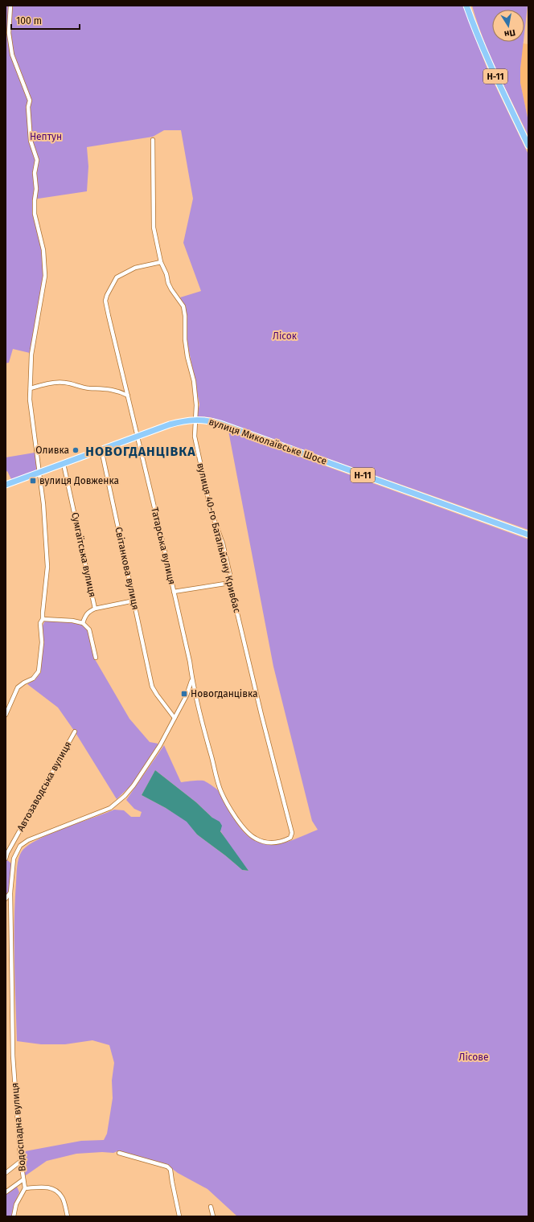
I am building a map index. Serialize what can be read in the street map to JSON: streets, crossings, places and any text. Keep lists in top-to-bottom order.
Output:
{
  "streets": {
    "main road": ["Н-11", "вулиця Миколаївське Шосе"],
    "street": [
      "вулиця 40-го Батальйону Кривбас",
      "Татарська вулиця",
      "Сумгаїтська вулиця",
      "Світанкова вулиця",
      "Автозаводська вулиця",
      "Водоспадна вулиця"
    ]
  },
  "crossings": [
    ["вулиця Миколаївське Шосе", "вулиця 40-го Батальйону Кривбас"],
    ["вулиця Миколаївське Шосе", "Татарська вулиця"],
    ["вулиця Миколаївське Шосе", "Сумгаїтська вулиця"],
    ["вулиця Миколаївське Шосе", "Світанкова вулиця"],
    ["вулиця 40-го Батальйону Кривбас", "Татарська вулиця"],
    ["Татарська вулиця", "Водоспадна вулиця"],
    ["Світанкова вулиця", "Водоспадна вулиця"]
  ],
  "districts": ["НОВОГДАНЦІВКА"],
  "parks": ["Нептун", "Лісок", "Лісове"],
  "places": {
    "other": ["Оливка"],
    "transit": ["вулиця Довженка", "Новогданцівка"]
  },
  "scale_bar": "100 m",
  "north": "bottom"
}
